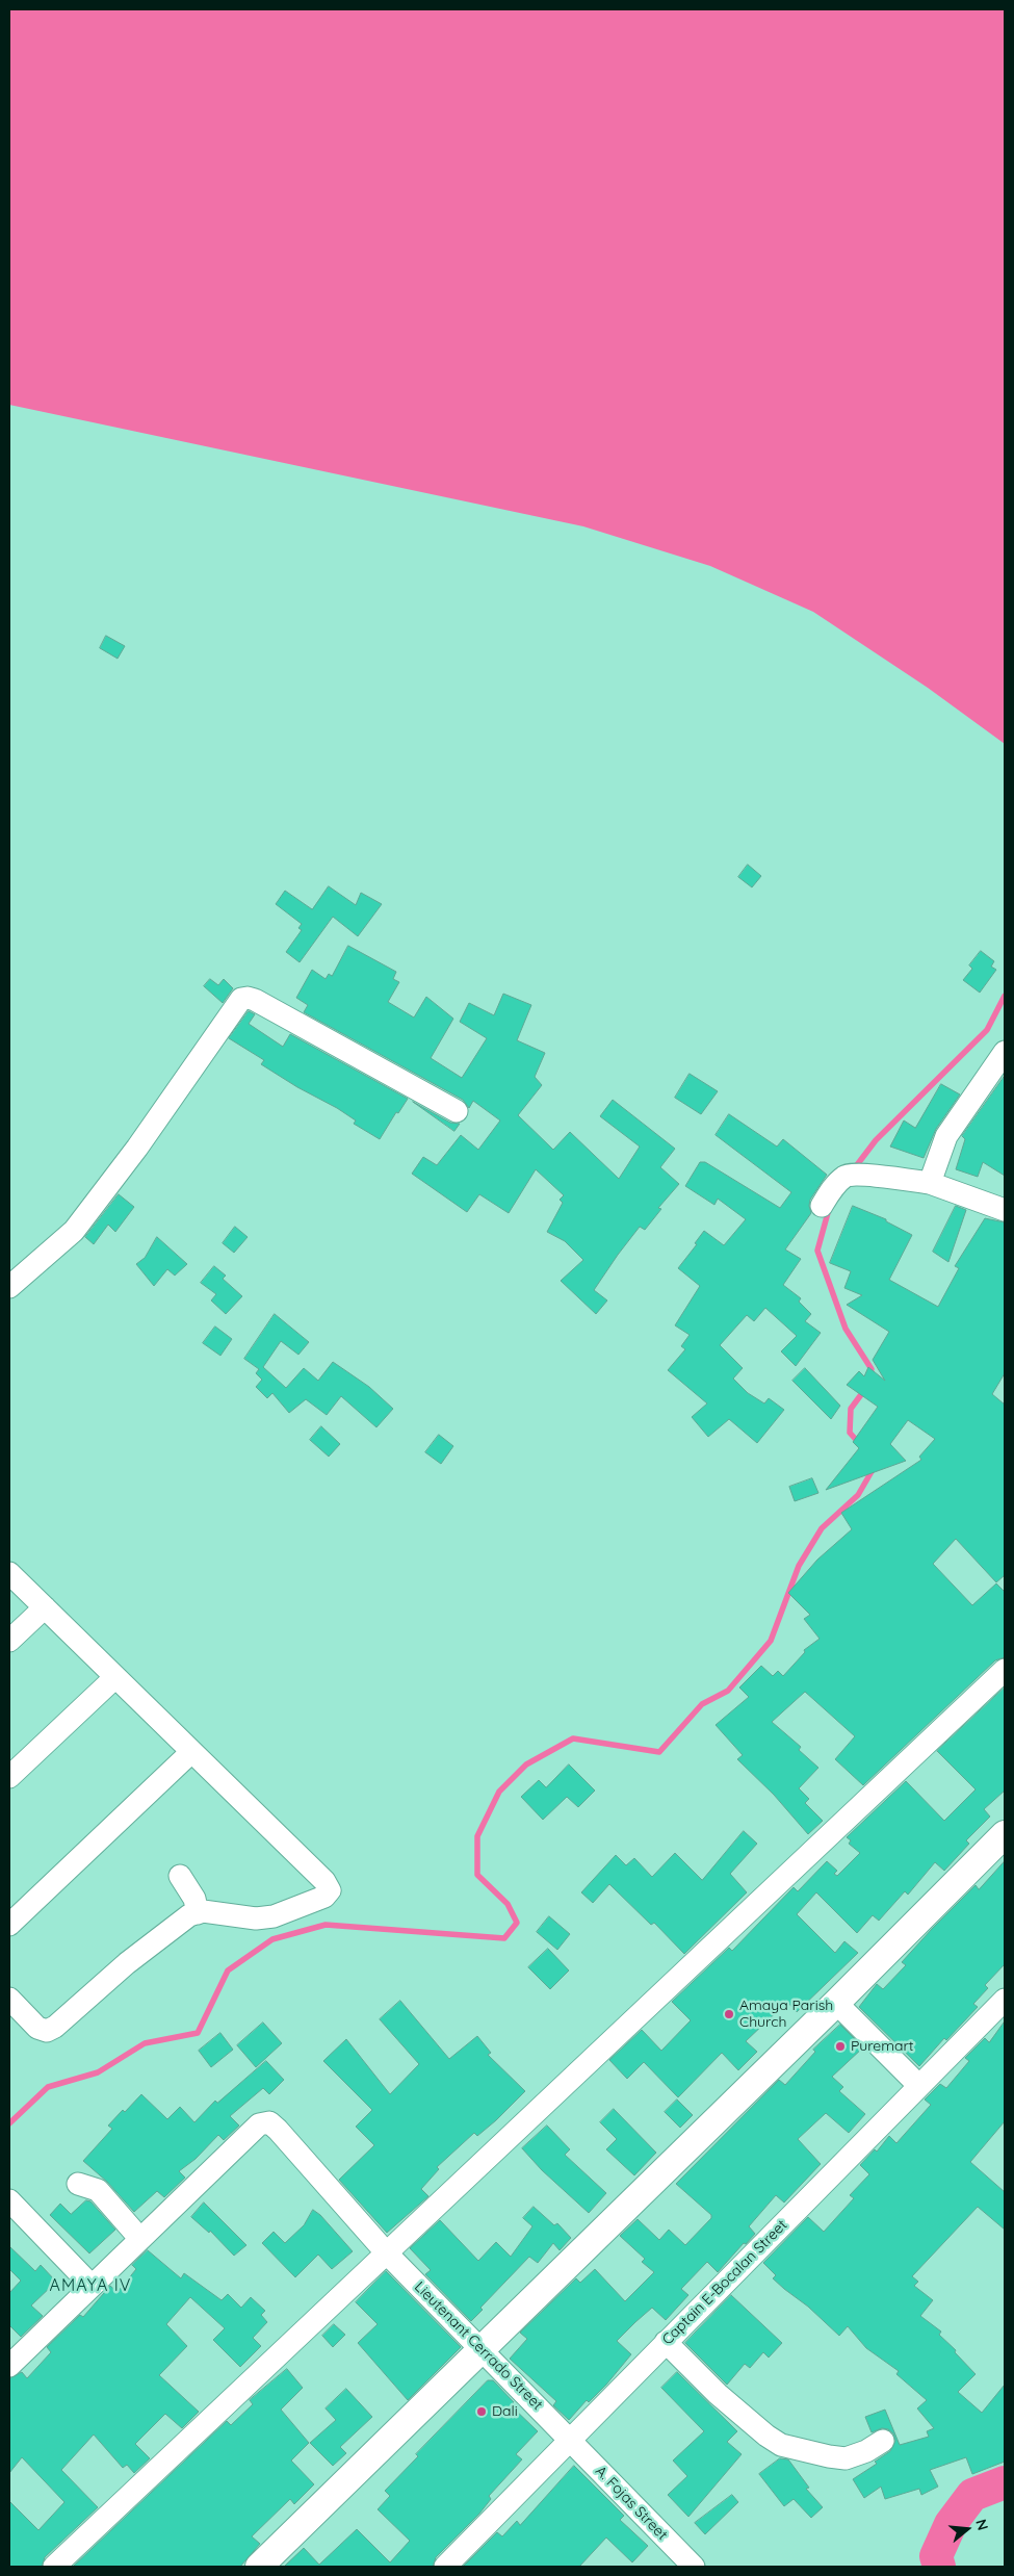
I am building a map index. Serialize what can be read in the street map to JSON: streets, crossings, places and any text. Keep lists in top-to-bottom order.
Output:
{
  "streets": {
    "street": ["Captain E-Bocalan Street", "Lieutenant Cerrado Street", "A. Fojas Street"]
  },
  "crossings": [
    ["Captain E-Bocalan Street", "Lieutenant Cerrado Street"],
    ["Captain E-Bocalan Street", "A. Fojas Street"],
    ["Lieutenant Cerrado Street", "A. Fojas Street"]
  ],
  "districts": ["AMAYA IV"],
  "places": ["Amaya Parish Church", "Puremart", "Dali"],
  "north": "right"
}
